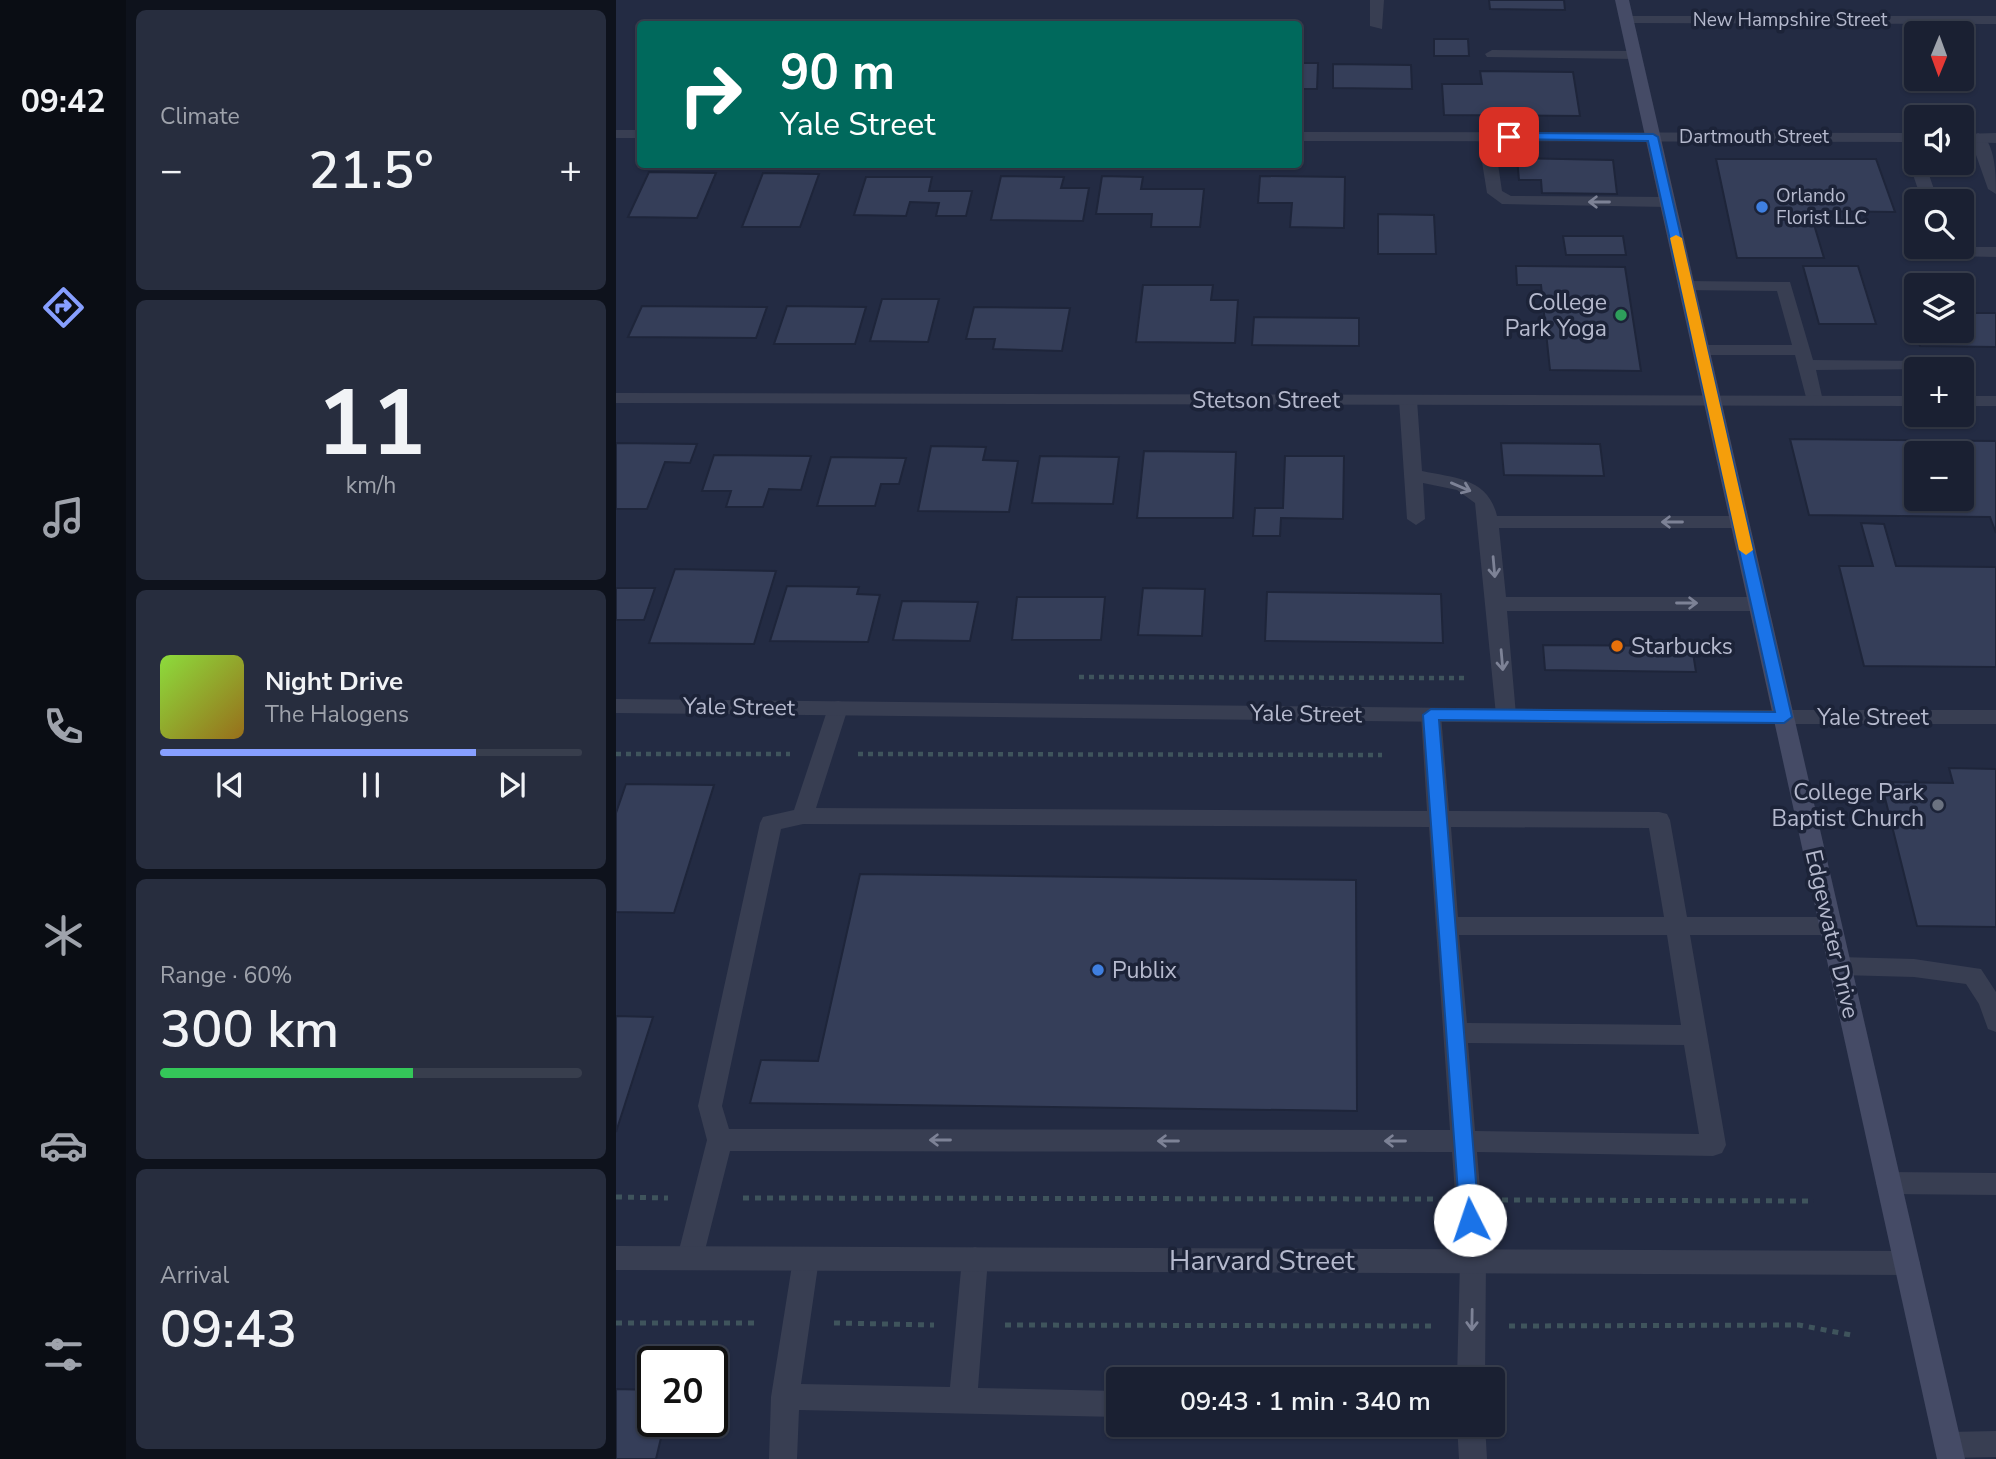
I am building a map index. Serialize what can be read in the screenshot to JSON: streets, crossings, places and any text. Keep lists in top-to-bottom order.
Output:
{
  "streets": {
    "street": [
      "New Hampshire Street",
      "Dartmouth Street",
      "Stetson Street",
      "Yale Street",
      "Edgewater Drive",
      "Harvard Street"
    ]
  },
  "crossings": [
    ["New Hampshire Street", "Edgewater Drive"],
    ["Dartmouth Street", "Edgewater Drive"],
    ["Stetson Street", "Edgewater Drive"],
    ["Yale Street", "Edgewater Drive"],
    ["Edgewater Drive", "Harvard Street"]
  ],
  "places": [
    "Orlando Florist LLC",
    "College Park Yoga",
    "Starbucks",
    "College Park Baptist Church",
    "Publix"
  ],
  "north": "bottom",
  "page": {
    "tabs": "09:42",
    "tile": [
      "Climate",
      ["11", "km/h"],
      ["Range · 60%", "300 km"],
      ["Arrival", "09:43"]
    ],
    "map_buttons": ["+", "−"],
    "turn": ["90 m", "Yale Street"],
    "heat": ["−", "21.5°", "+"],
    "song": ["Night Drive", "The Halogens"],
    "limit": "20",
    "trip": "09:43 · 1 min · 340 m"
  }
}
